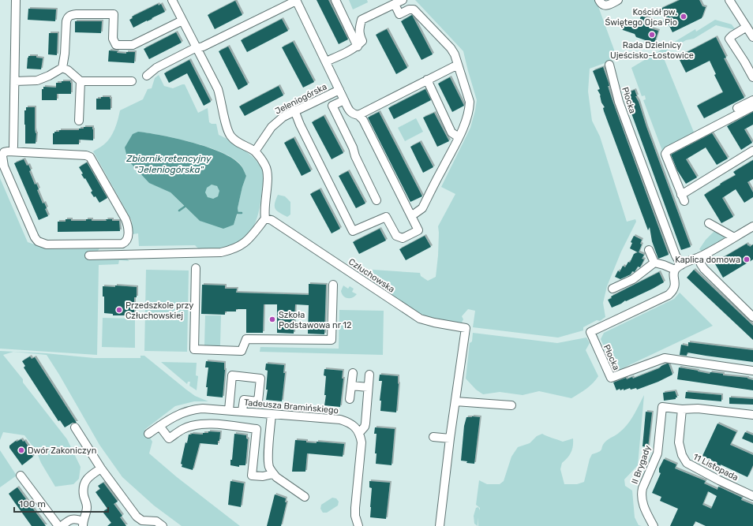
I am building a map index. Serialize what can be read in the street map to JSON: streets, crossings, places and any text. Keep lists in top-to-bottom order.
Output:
{
  "streets": {
    "street": [
      "Jeleniogórska",
      "Płocka",
      "Człuchowska",
      "Tadeusza Bramińskiego",
      "II Brygady",
      "11 Listopada"
    ]
  },
  "crossings": [
    ["II Brygady", "11 Listopada"]
  ],
  "water": ["Zbiornik retencyjny \"Jeleniogórska\""],
  "places": [
    "Kościół pw. Świętego Ojca Pio",
    "Rada Dzielnicy Ujeścisko-Łostowice",
    "Kaplica domowa",
    "Przedszkole przy Człuchowskiej",
    "Szkoła Podstawowa nr 12",
    "Dwór Zakoniczyn"
  ],
  "scale_bar": "100 m"
}
